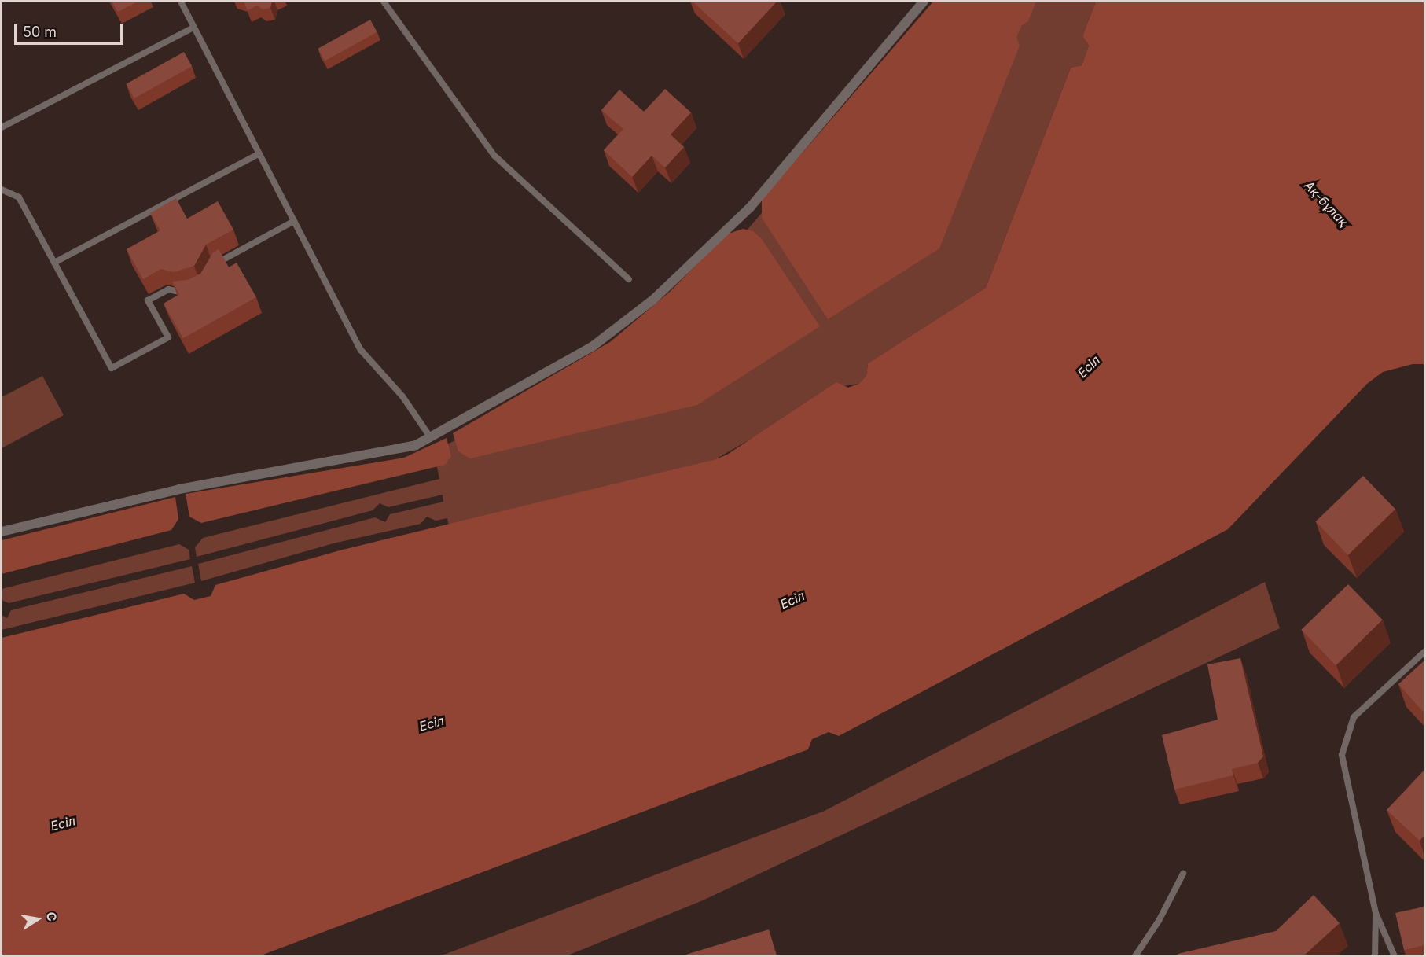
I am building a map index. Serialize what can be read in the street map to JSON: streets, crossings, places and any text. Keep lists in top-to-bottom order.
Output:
{
  "water": ["Ақ-бұлақ", "Есіл"],
  "scale_bar": "50 m",
  "north": "right"
}
